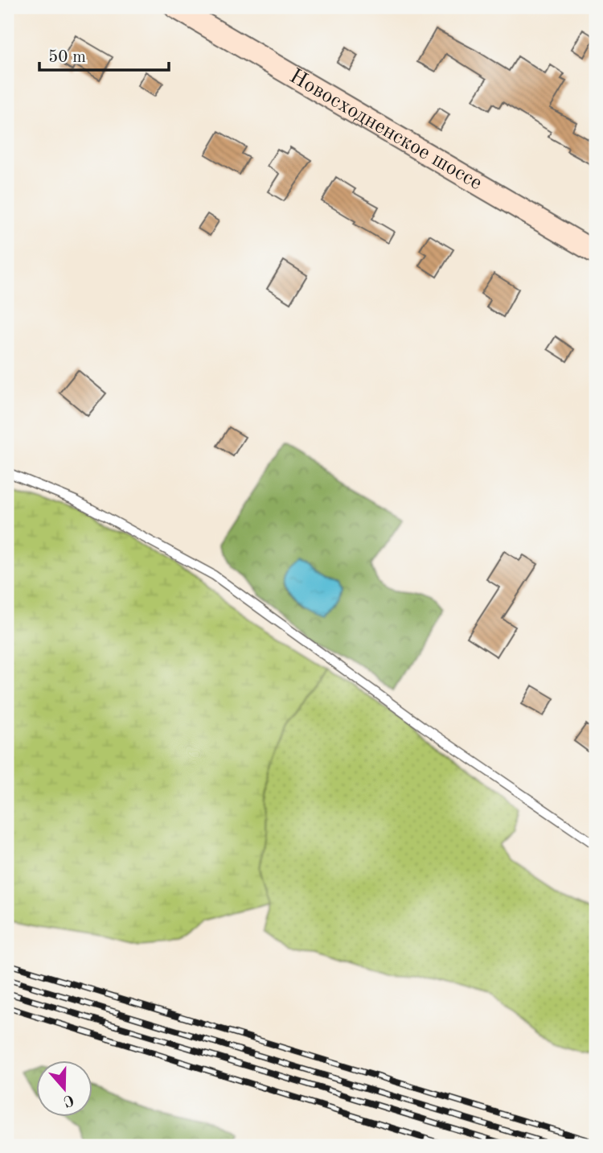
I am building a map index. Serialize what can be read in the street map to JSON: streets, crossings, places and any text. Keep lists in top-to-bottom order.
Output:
{
  "streets": {
    "main road": ["Новосходненское шоссе"]
  },
  "scale_bar": "50 m",
  "north": "bottom"
}
